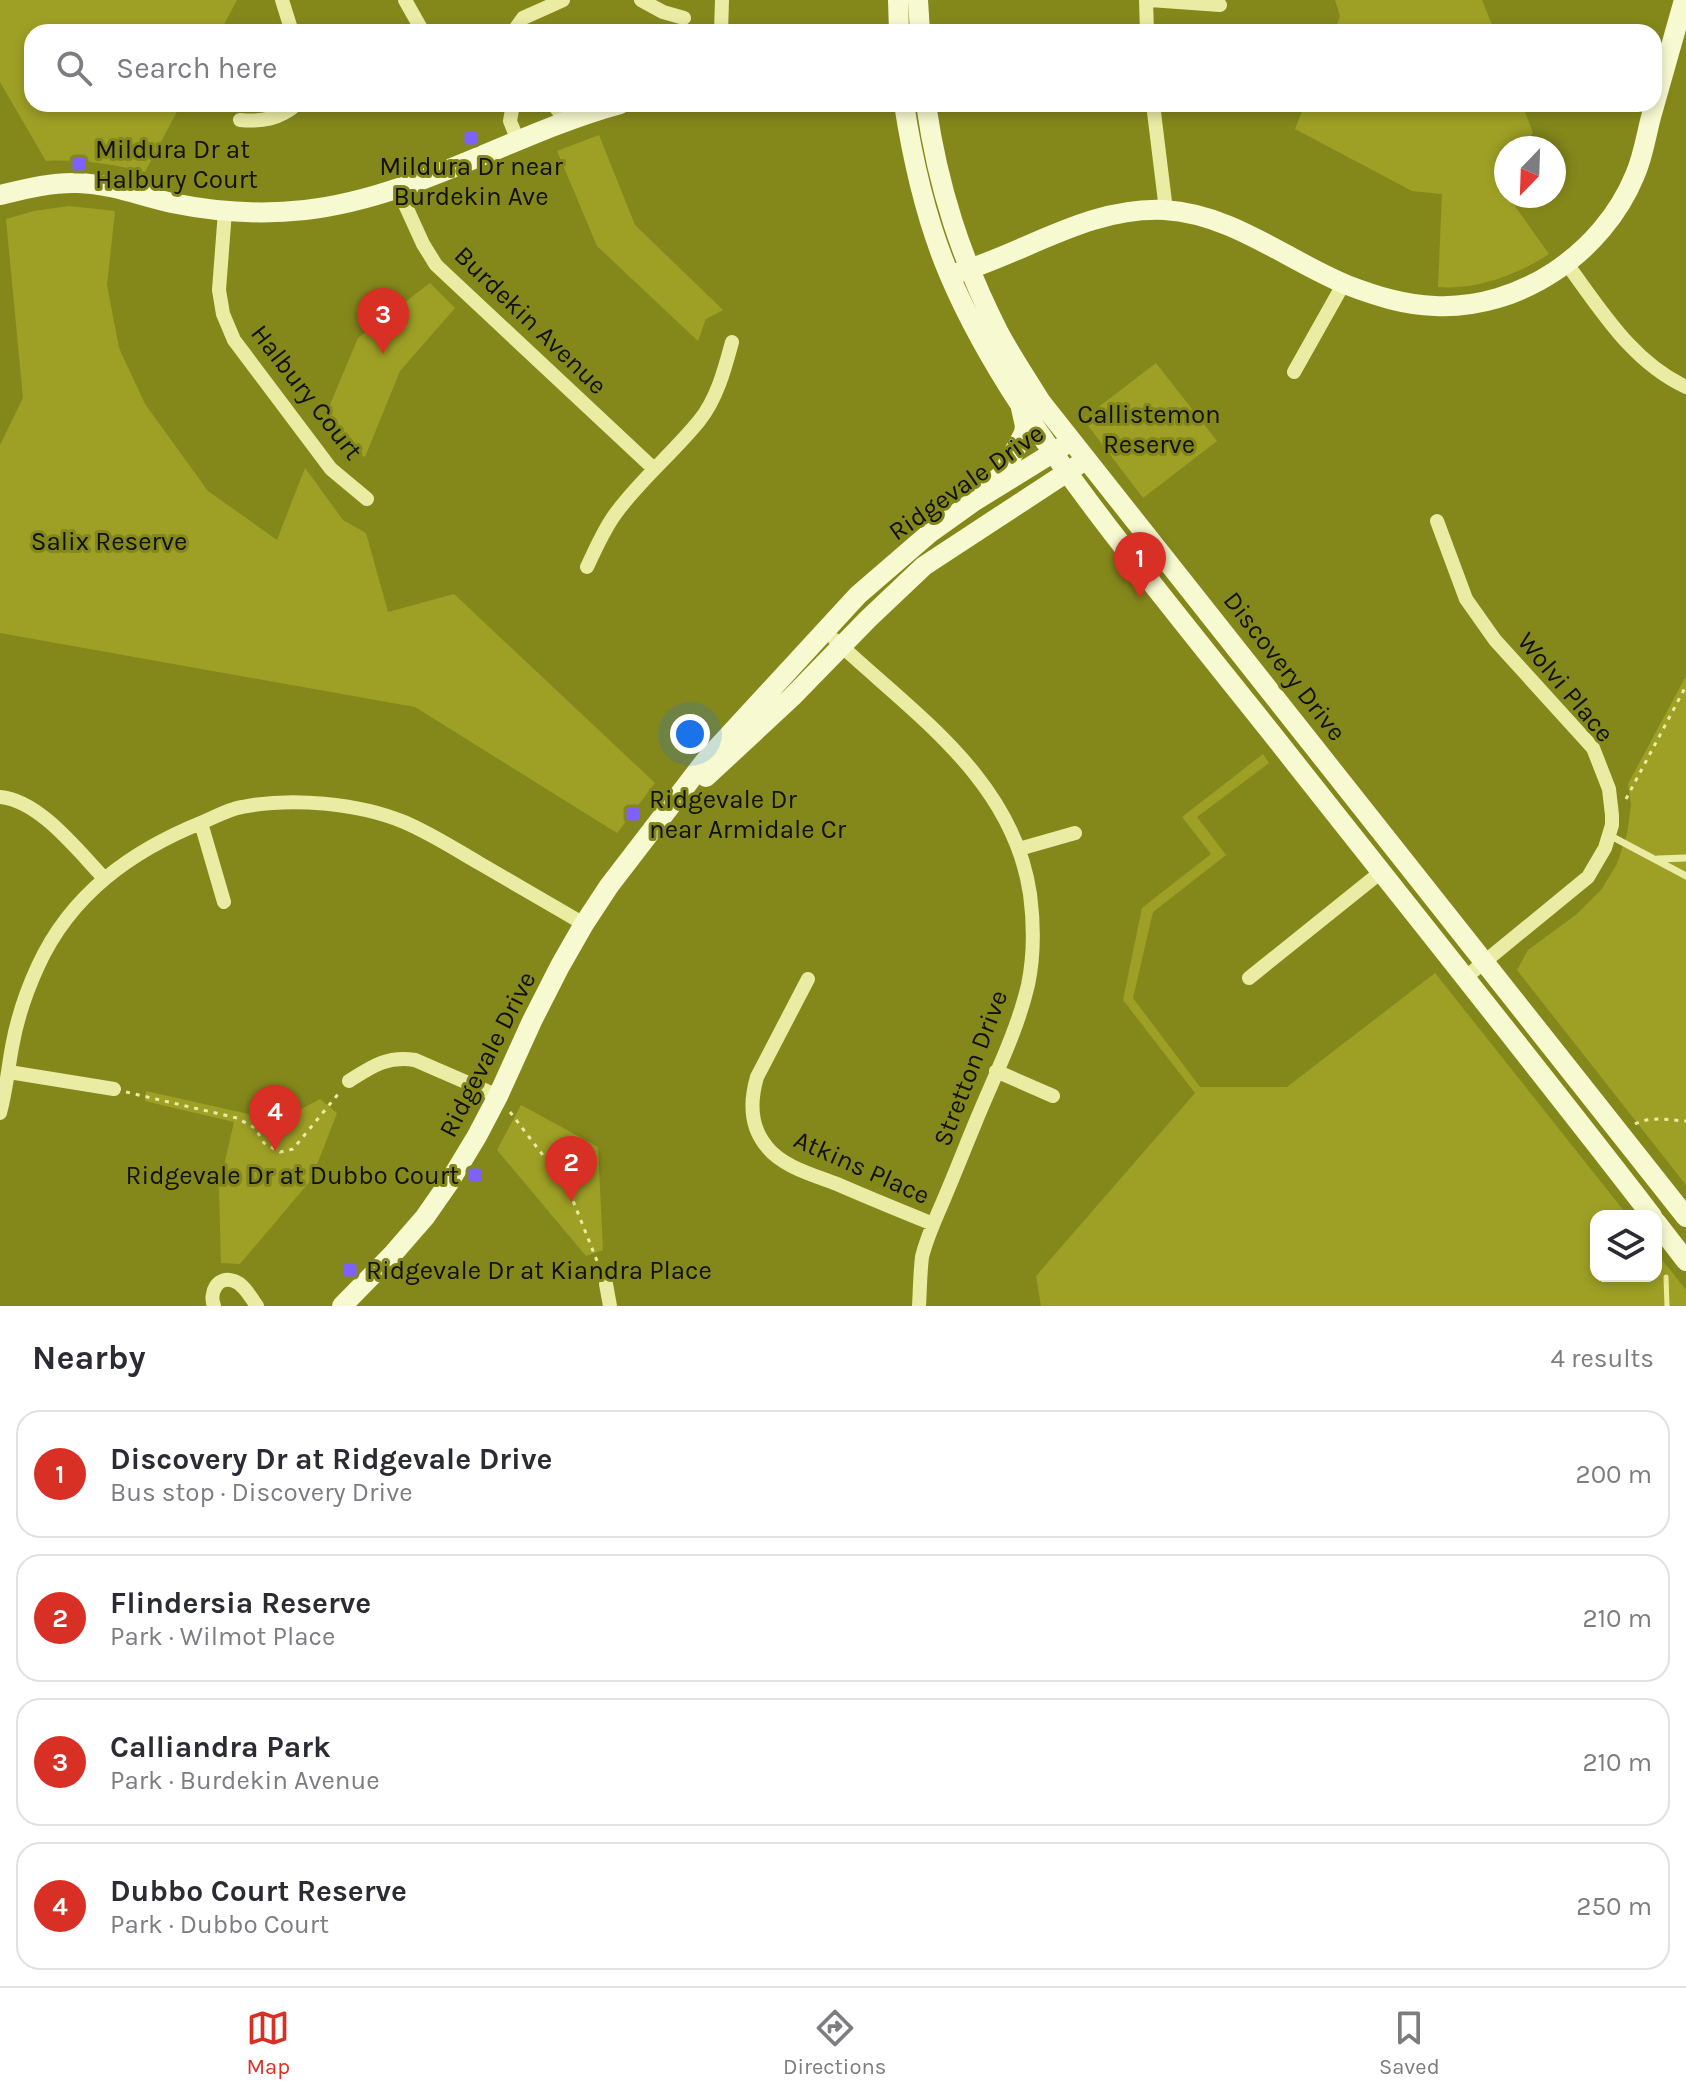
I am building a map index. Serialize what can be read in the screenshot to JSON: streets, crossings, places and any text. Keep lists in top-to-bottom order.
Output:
{
  "streets": {
    "street": [
      "Burdekin Avenue",
      "Halbury Court",
      "Ridgevale Drive",
      "Discovery Drive",
      "Wolvi Place",
      "Stretton Drive",
      "Atkins Place"
    ]
  },
  "crossings": [
    ["Ridgevale Drive", "Discovery Drive"],
    ["Ridgevale Drive", "Stretton Drive"],
    ["Discovery Drive", "Wolvi Place"],
    ["Stretton Drive", "Atkins Place"]
  ],
  "parks": ["Callistemon Reserve", "Salix Reserve"],
  "places": {
    "transit": [
      "Mildura Dr near Burdekin Ave",
      "Mildura Dr at Halbury Court",
      "Ridgevale Dr near Armidale Cr",
      "Ridgevale Dr at Dubbo Court",
      "Ridgevale Dr at Kiandra Place"
    ]
  },
  "north": "bottom left",
  "page": {
    "search": "Search here",
    "pins": [
      "3",
      "1",
      "4",
      "2"
    ],
    "heading": ["Nearby", "4 results"],
    "list": [
      {
        "mark": "1",
        "name": "Discovery Dr at Ridgevale Drive",
        "note": "Bus stop · Discovery Drive",
        "value": "200 m"
      },
      {
        "mark": "2",
        "name": "Flindersia Reserve",
        "note": "Park · Wilmot Place",
        "value": "210 m"
      },
      {
        "mark": "3",
        "name": "Calliandra Park",
        "note": "Park · Burdekin Avenue",
        "value": "210 m"
      },
      {
        "mark": "4",
        "name": "Dubbo Court Reserve",
        "note": "Park · Dubbo Court",
        "value": "250 m"
      }
    ],
    "nav": ["Map", "Directions", "Saved"]
  }
}
